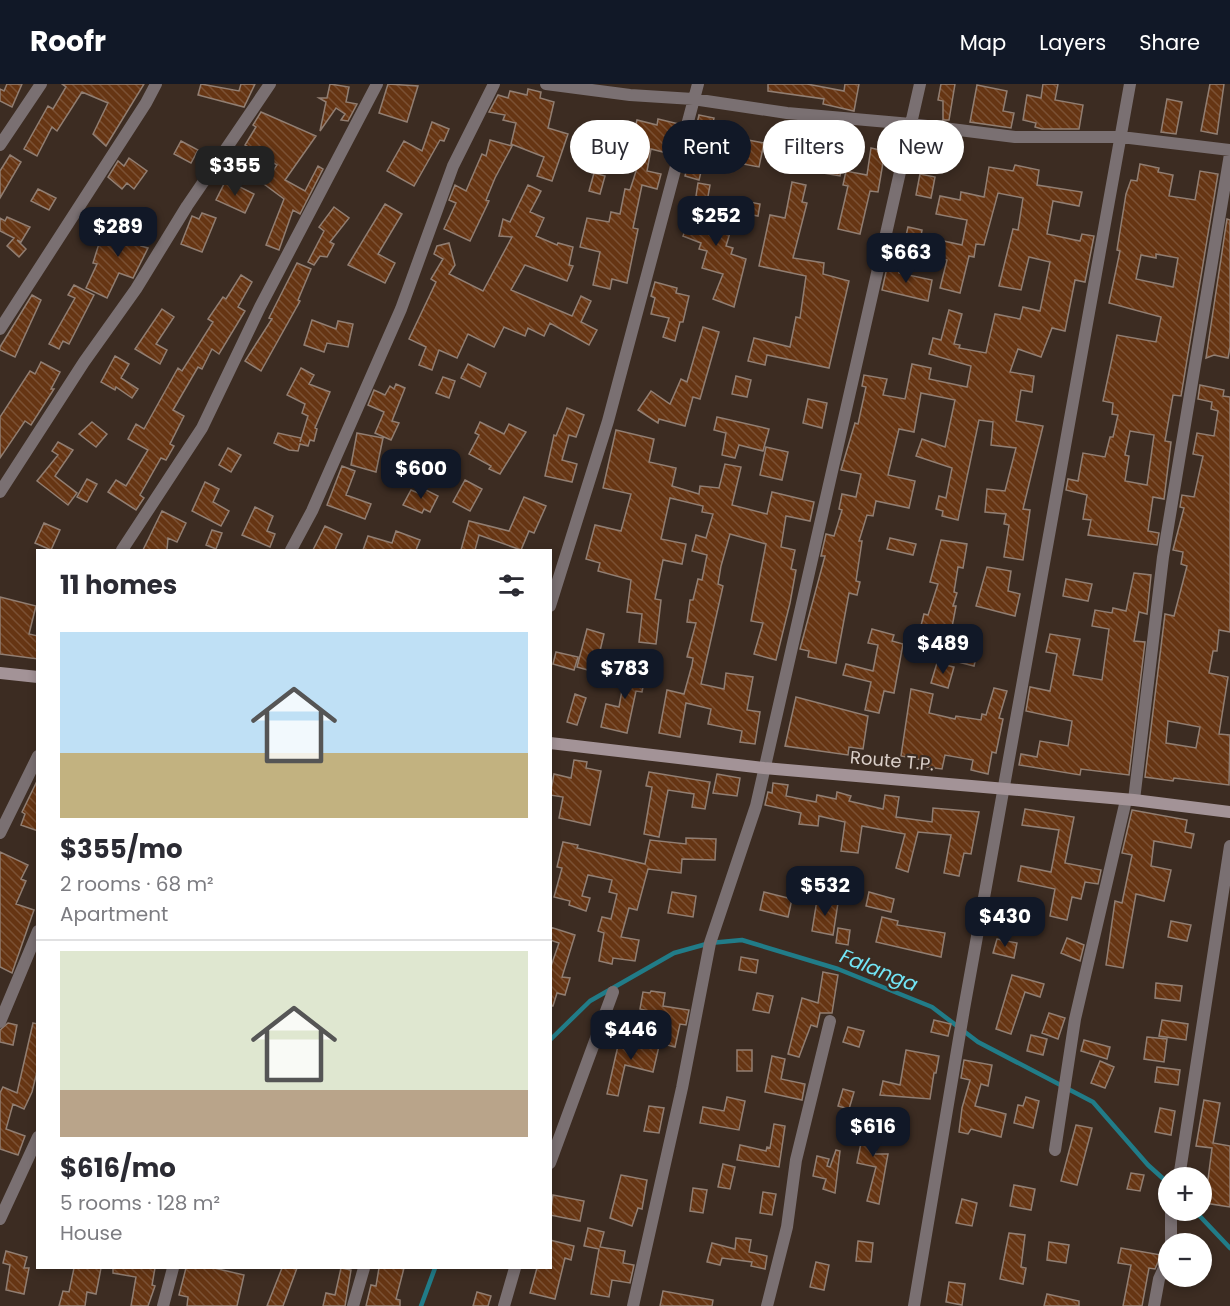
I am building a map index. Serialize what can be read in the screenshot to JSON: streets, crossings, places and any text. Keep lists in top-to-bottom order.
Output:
{
  "streets": {
    "street": ["Route T.P."]
  },
  "water": ["Falanga"],
  "page": {
    "header": "Roofr",
    "nav": ["Map", "Layers", "Share"],
    "chip": [
      "Buy",
      "Rent",
      "Filters",
      "New"
    ],
    "price": [
      "$355",
      "$252",
      "$289",
      "$663",
      "$600",
      "$489",
      "$783",
      "$532",
      "$430",
      "$446",
      "$616"
    ],
    "heading": "11 homes",
    "list": [
      {
        "name": "$355/mo",
        "note": "2 rooms · 68 m² · Apartment"
      },
      {
        "name": "$616/mo",
        "note": "5 rooms · 128 m² · House"
      }
    ],
    "map_buttons": ["+", "−"]
  }
}
